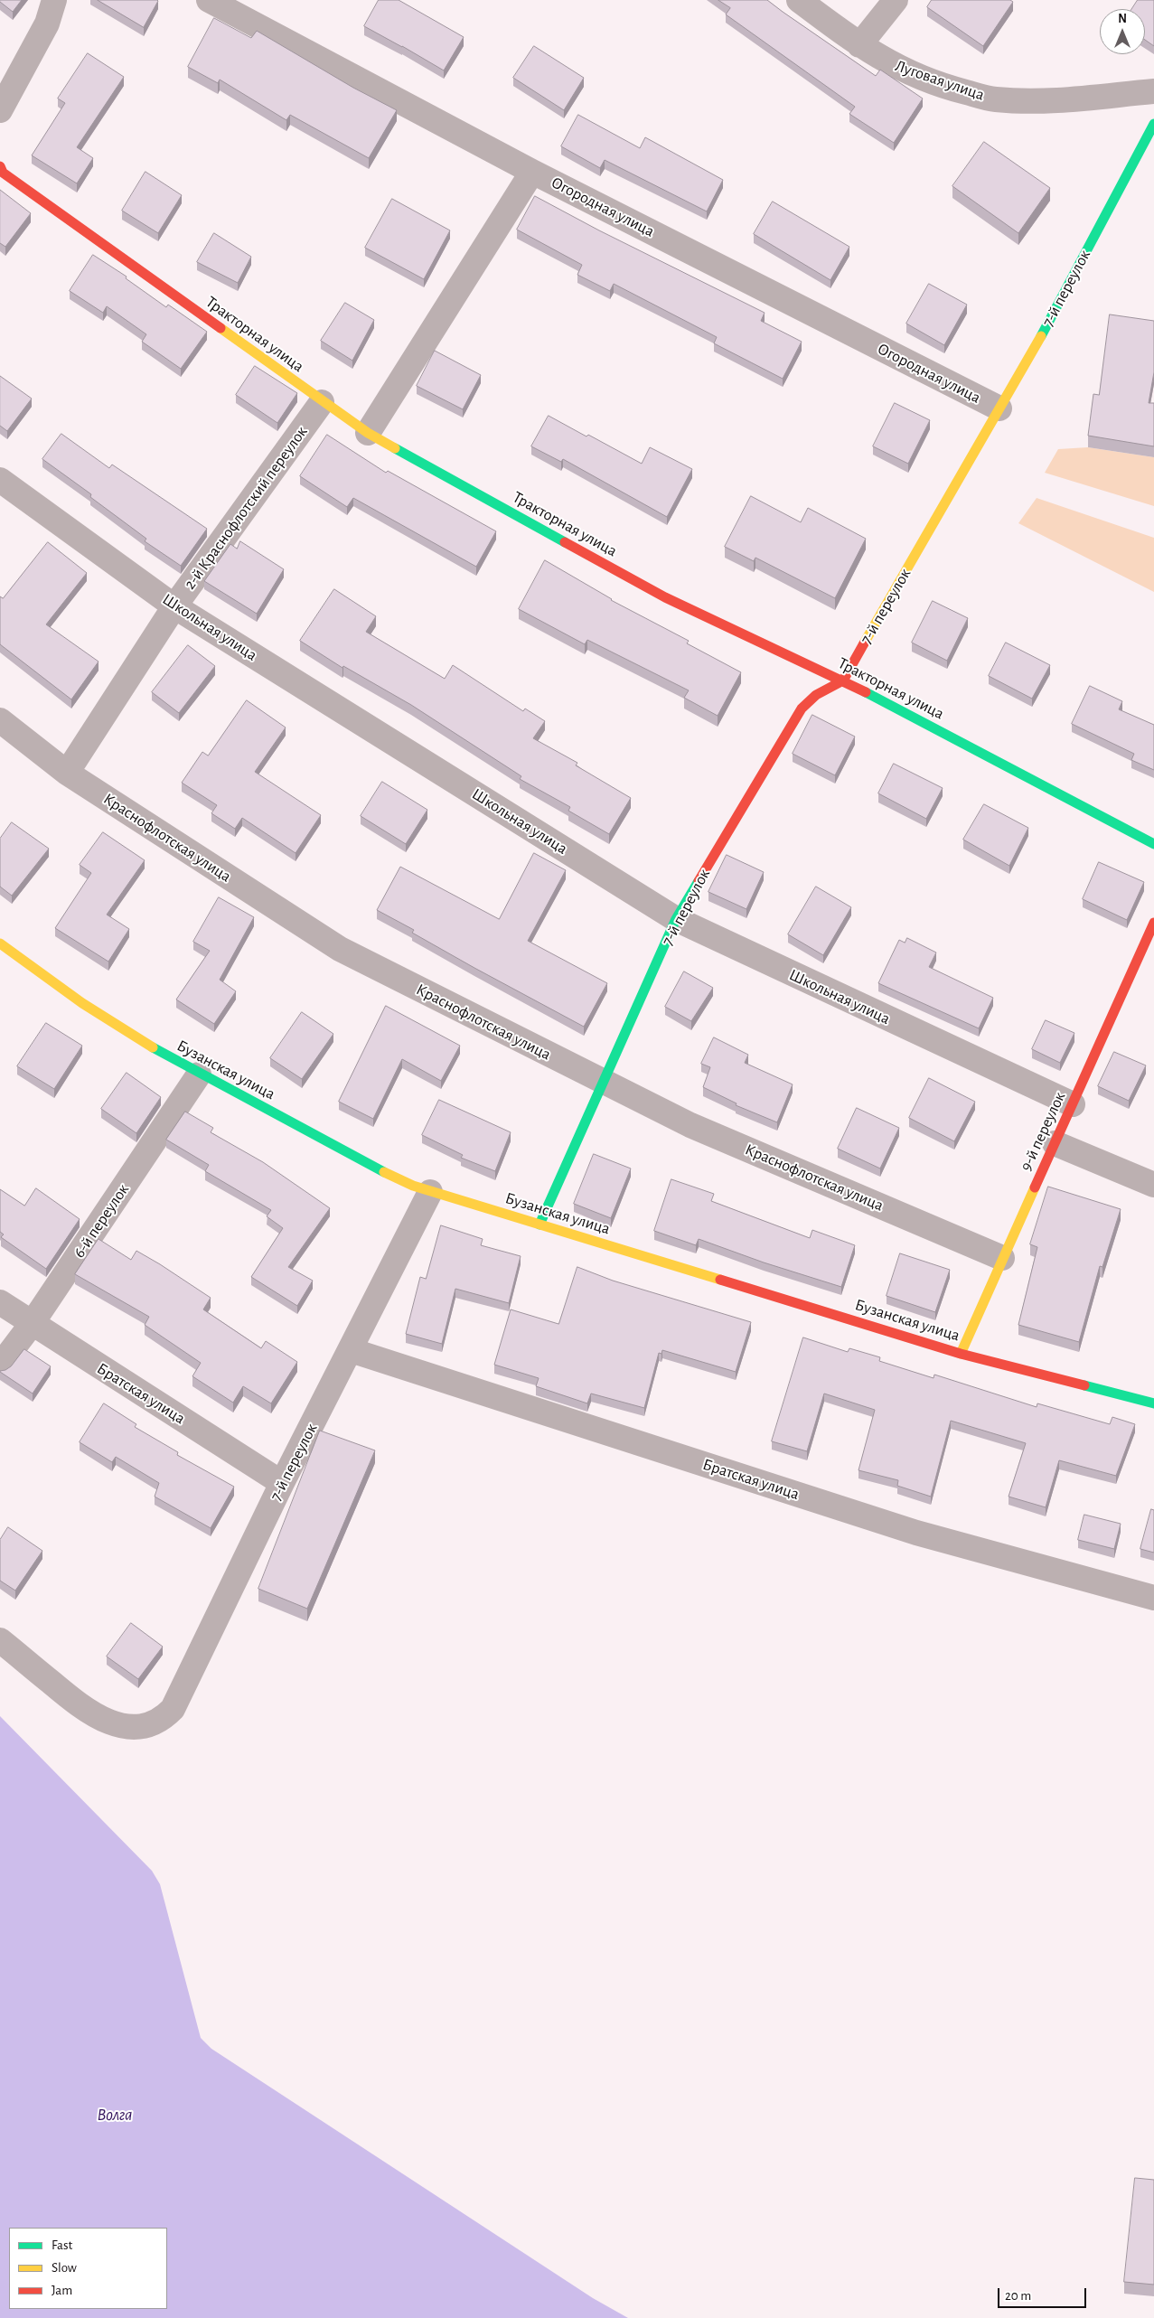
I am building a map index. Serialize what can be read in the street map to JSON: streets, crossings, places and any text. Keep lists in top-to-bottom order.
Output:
{
  "streets": {
    "street": [
      "Луговая улица",
      "Огородная улица",
      "7-й переулок",
      "Тракторная улица",
      "2-й Краснофлотский переулок",
      "Школьная улица",
      "Краснофлотская улица",
      "Бузанская улица",
      "9-й переулок",
      "6-й переулок",
      "Братская улица"
    ]
  },
  "crossings": [
    ["Огородная улица", "7-й переулок"],
    ["7-й переулок", "Тракторная улица"],
    ["7-й переулок", "Школьная улица"],
    ["7-й переулок", "Краснофлотская улица"],
    ["7-й переулок", "Бузанская улица"],
    ["7-й переулок", "Братская улица"],
    ["Тракторная улица", "2-й Краснофлотский переулок"],
    ["2-й Краснофлотский переулок", "Школьная улица"],
    ["2-й Краснофлотский переулок", "Краснофлотская улица"],
    ["Школьная улица", "9-й переулок"],
    ["Краснофлотская улица", "9-й переулок"],
    ["Бузанская улица", "9-й переулок"],
    ["Бузанская улица", "6-й переулок"],
    ["6-й переулок", "Братская улица"]
  ],
  "water": ["Волга"],
  "legend": ["Fast", "Slow", "Jam"],
  "scale_bar": "20 m",
  "north": "top"
}
